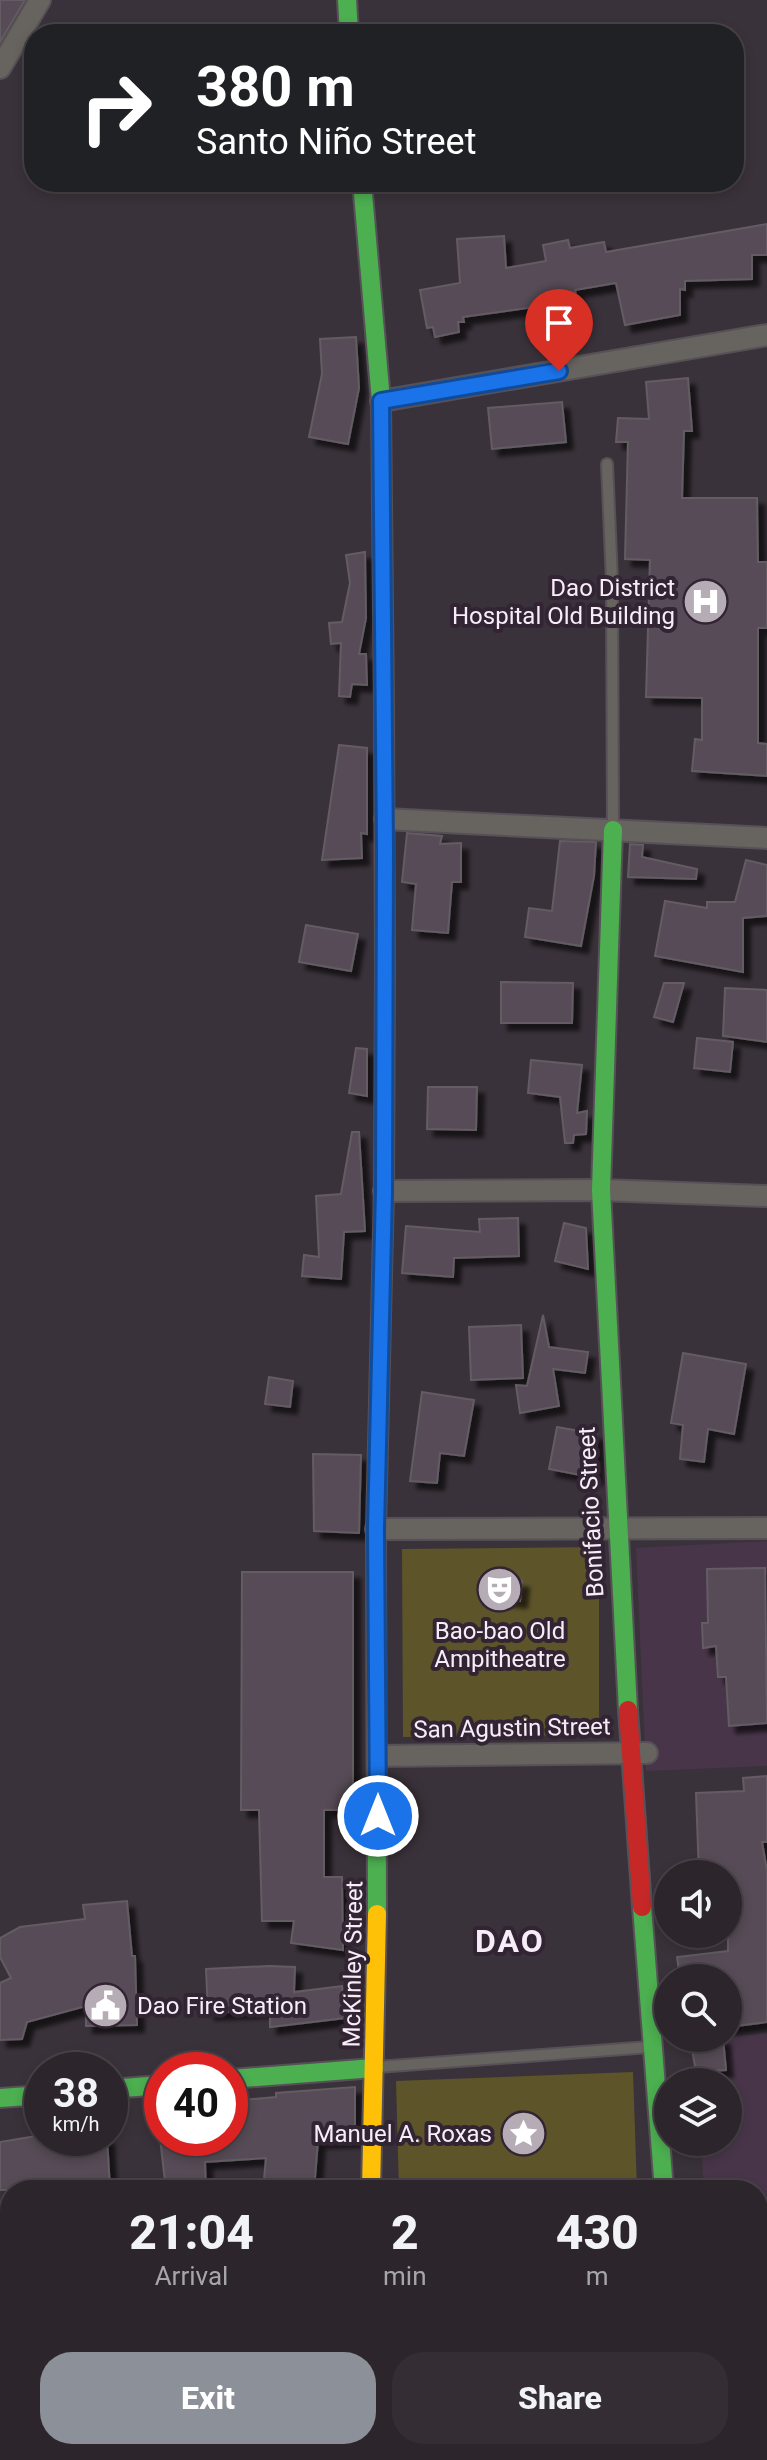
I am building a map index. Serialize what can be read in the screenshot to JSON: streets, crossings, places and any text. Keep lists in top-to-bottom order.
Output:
{
  "streets": {
    "street": ["Bonifacio Street", "San Agustin Street", "McKinley Street"]
  },
  "crossings": [
    ["Bonifacio Street", "San Agustin Street"],
    ["San Agustin Street", "McKinley Street"]
  ],
  "districts": ["DAO"],
  "places": {
    "hospital": ["Dao District Hospital Old Building"],
    "theatre": ["Bao-bao Old Ampitheatre"],
    "public building": ["Dao Fire Station"],
    "place": ["Manuel A. Roxas"]
  },
  "page": {
    "turn": ["380 m", "Santo Niño Street"],
    "speed": "38 km/h",
    "limit": "40",
    "eta": [
      "21:04",
      "Arrival",
      "2",
      "min",
      "430",
      "m"
    ],
    "buttons": ["Exit", "Share"]
  }
}
